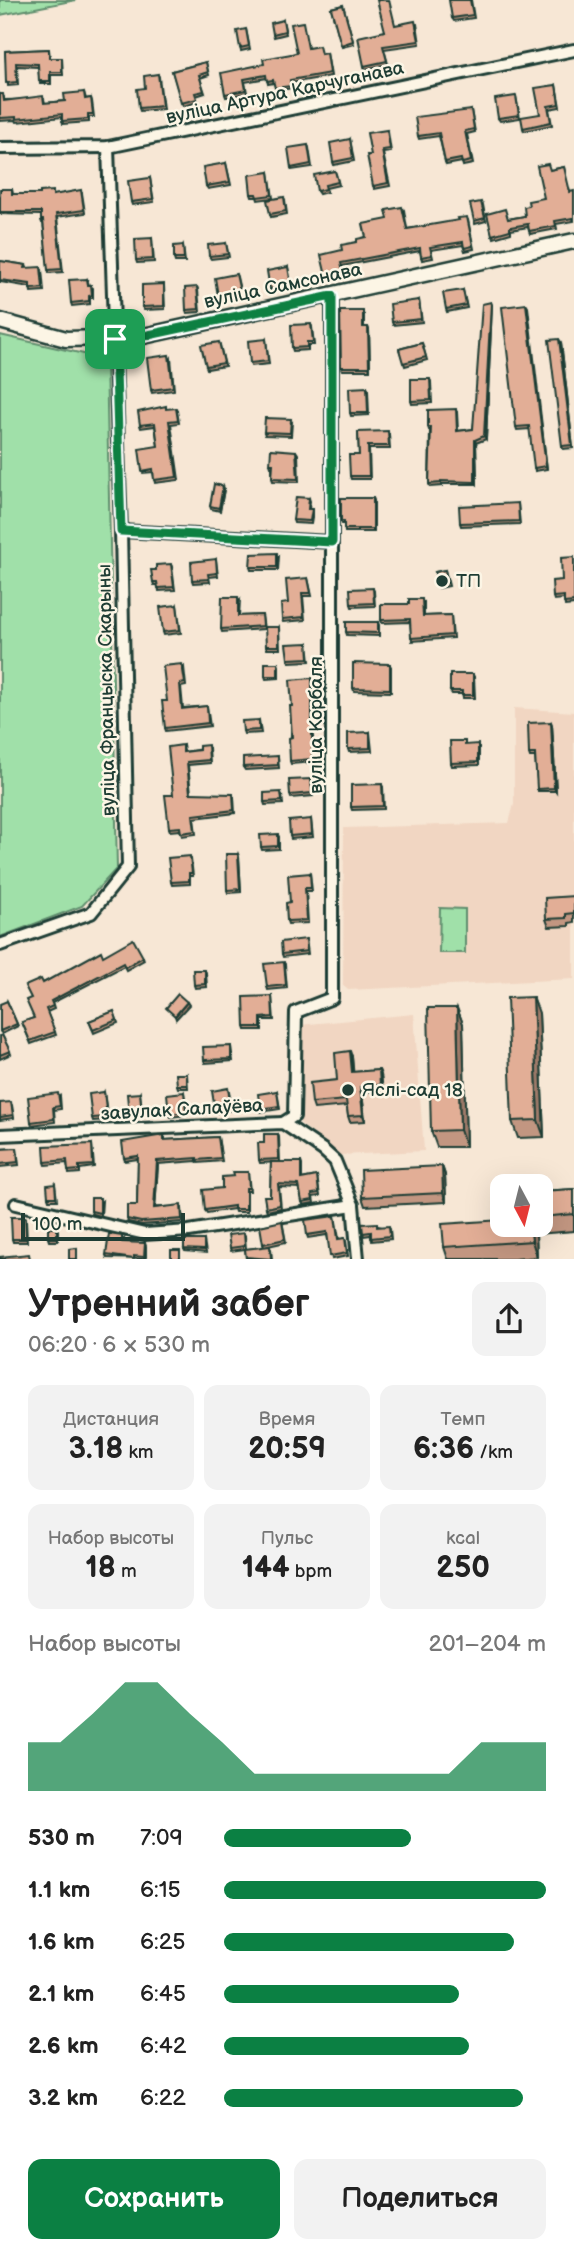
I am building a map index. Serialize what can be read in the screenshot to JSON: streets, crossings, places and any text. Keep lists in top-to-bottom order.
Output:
{
  "streets": {
    "street": [
      "вуліца Артура Карчуганава",
      "вуліца Самсонава",
      "вуліца Францыска Скарыны",
      "вуліца Корбаля",
      "завулак Салаўёва"
    ]
  },
  "crossings": [
    ["вуліца Артура Карчуганава", "вуліца Францыска Скарыны"],
    ["вуліца Самсонава", "вуліца Францыска Скарыны"],
    ["вуліца Самсонава", "вуліца Корбаля"],
    ["вуліца Корбаля", "завулак Салаўёва"]
  ],
  "places": ["ТП", "Яслі-сад 18"],
  "scale_bar": "100 m",
  "north": "bottom",
  "page": {
    "scale": "100 m",
    "heading": ["Утренний забег", "06:20 · 6 × 530 m"],
    "stats": [
      ["Дистанция", "3.18 km"],
      ["Время", "20:59"],
      ["Темп", "6:36 /km"],
      ["Набор высоты", "18 m"],
      ["Пульс", "144 bpm"],
      ["kcal", "250"]
    ],
    "chart": ["Набор высоты", "201–204 m"],
    "list": [
      {
        "name": "530 m",
        "note": "7:09"
      },
      {
        "name": "1.1 km",
        "note": "6:15"
      },
      {
        "name": "1.6 km",
        "note": "6:25"
      },
      {
        "name": "2.1 km",
        "note": "6:45"
      },
      {
        "name": "2.6 km",
        "note": "6:42"
      },
      {
        "name": "3.2 km",
        "note": "6:22"
      }
    ],
    "buttons": ["Сохранить", "Поделиться"]
  }
}
